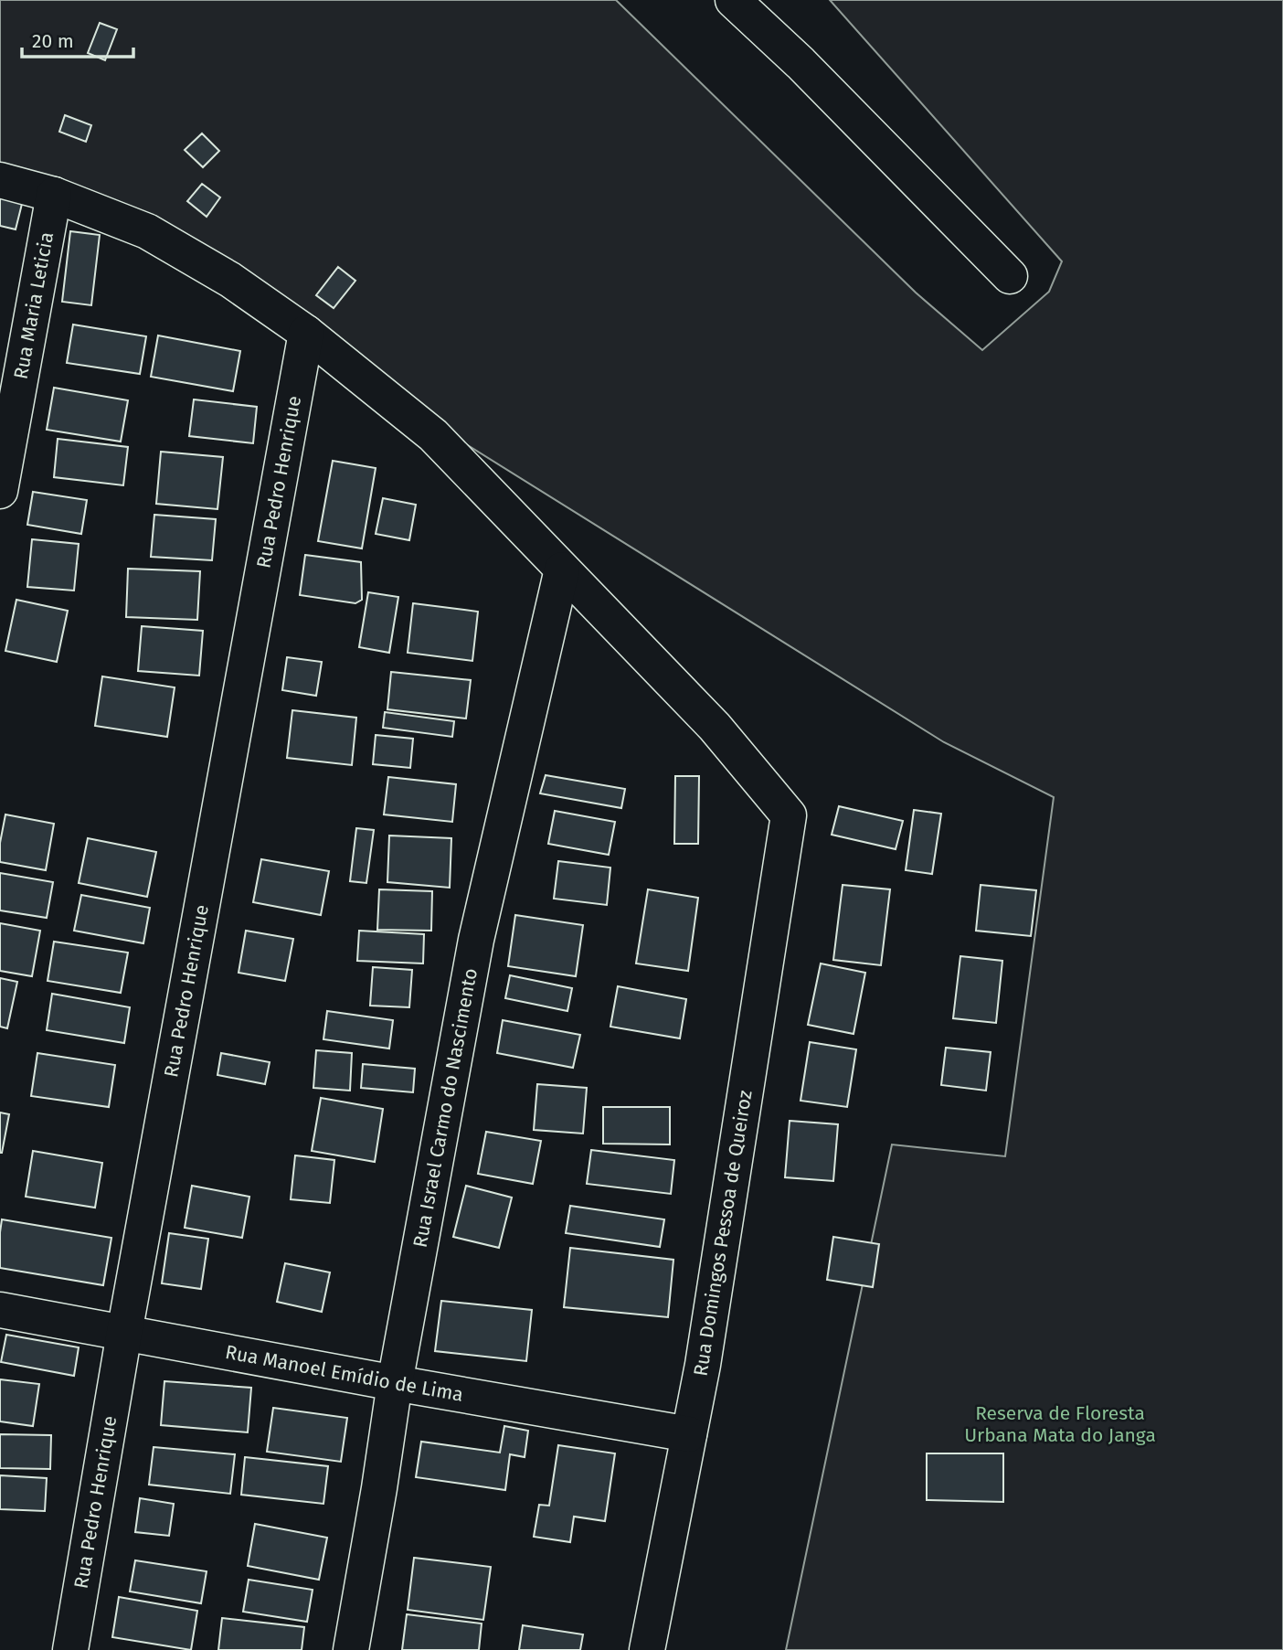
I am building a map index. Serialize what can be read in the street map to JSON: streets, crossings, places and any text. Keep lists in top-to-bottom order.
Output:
{
  "streets": {
    "street": [
      "Rua Maria Leticia",
      "Rua Pedro Henrique",
      "Rua Israel Carmo do Nascimento",
      "Rua Domingos Pessoa de Queiroz",
      "Rua Manoel Emídio de Lima"
    ]
  },
  "crossings": [
    ["Rua Pedro Henrique", "Rua Manoel Emídio de Lima"],
    ["Rua Israel Carmo do Nascimento", "Rua Domingos Pessoa de Queiroz"],
    ["Rua Israel Carmo do Nascimento", "Rua Manoel Emídio de Lima"],
    ["Rua Domingos Pessoa de Queiroz", "Rua Manoel Emídio de Lima"]
  ],
  "parks": ["Reserva de Floresta Urbana Mata do Janga"],
  "scale_bar": "20 m"
}
